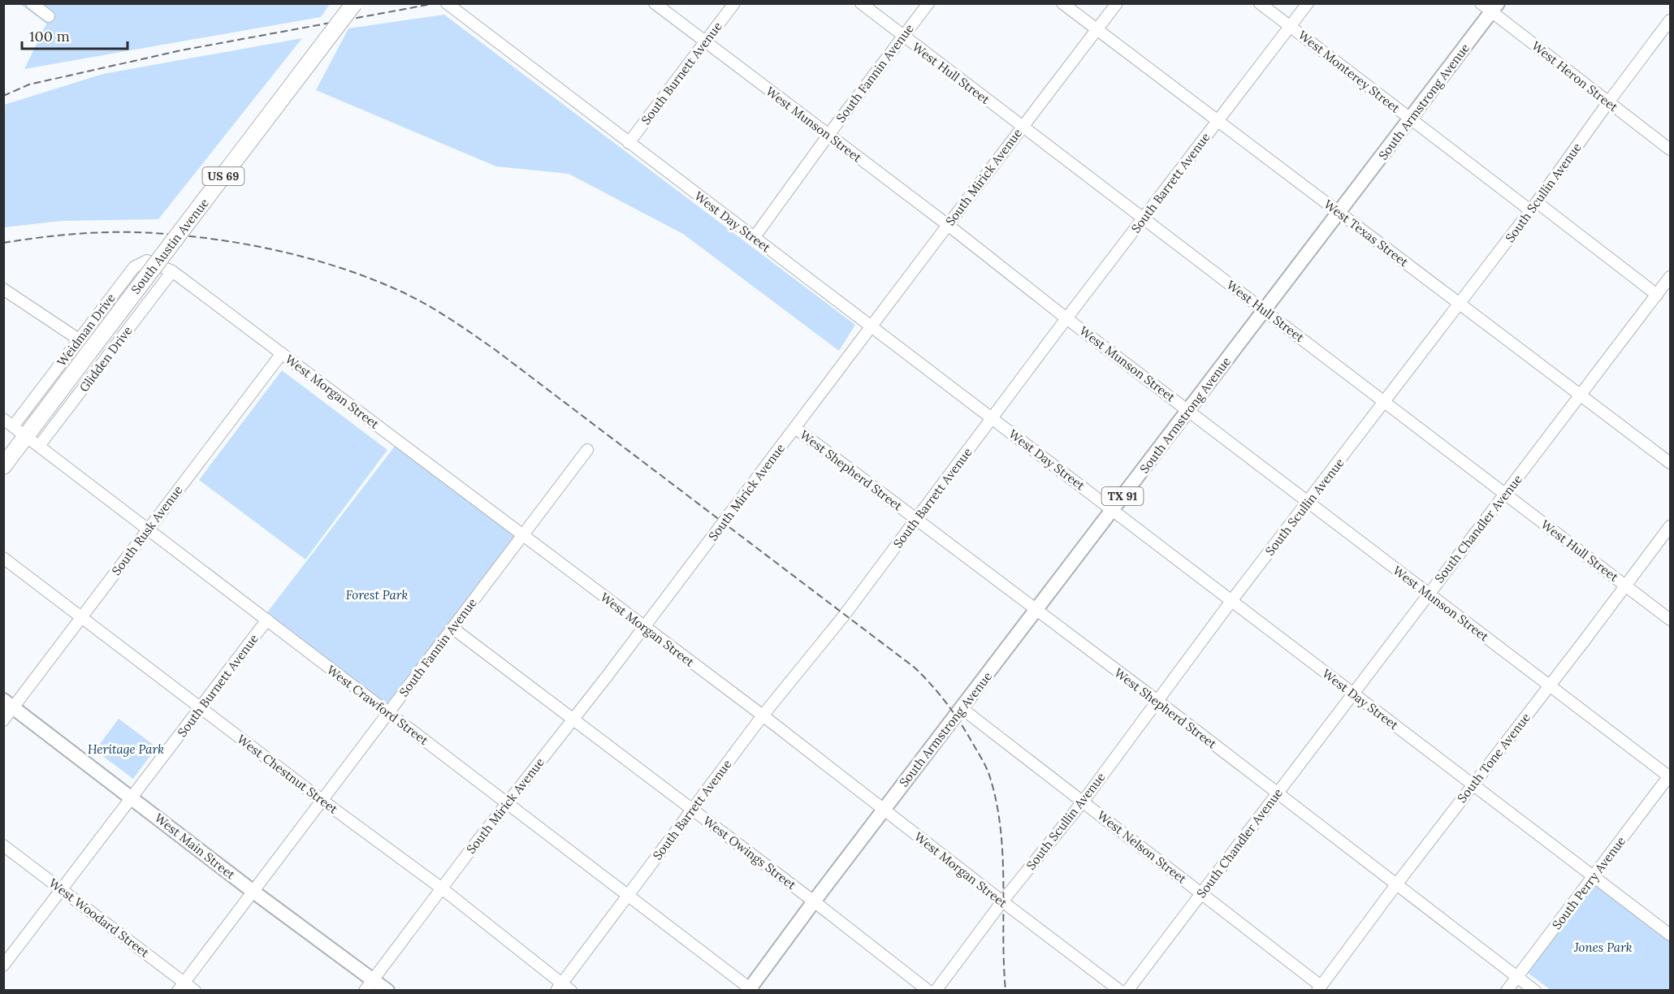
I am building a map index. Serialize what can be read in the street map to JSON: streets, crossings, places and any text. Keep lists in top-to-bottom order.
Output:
{
  "streets": {
    "highway": ["US 69", "South Austin Avenue"],
    "main road": ["South Armstrong Avenue", "TX 91", "West Main Street"],
    "street": [
      "West Monterey Street",
      "South Burnett Avenue",
      "South Fannin Avenue",
      "West Hull Street",
      "West Heron Street",
      "West Munson Street",
      "South Mirick Avenue",
      "South Barrett Avenue",
      "South Scullin Avenue",
      "West Day Street",
      "West Texas Street",
      "Weidman Drive",
      "Glidden Drive",
      "West Morgan Street",
      "West Shepherd Street",
      "South Chandler Avenue",
      "South Rusk Avenue",
      "West Crawford Street",
      "South Tone Avenue",
      "West Chestnut Street",
      "West Nelson Street",
      "West Owings Street",
      "South Perry Avenue",
      "West Woodard Street"
    ]
  },
  "crossings": [
    ["West Monterey Street", "South Armstrong Avenue"],
    ["West Monterey Street", "South Barrett Avenue"],
    ["West Monterey Street", "South Scullin Avenue"],
    ["West Monterey Street", "South Chandler Avenue"],
    ["South Burnett Avenue", "West Munson Street"],
    ["South Burnett Avenue", "West Day Street"],
    ["South Burnett Avenue", "West Crawford Street"],
    ["South Burnett Avenue", "West Chestnut Street"],
    ["South Burnett Avenue", "West Main Street"],
    ["South Burnett Avenue", "West Woodard Street"],
    ["South Fannin Avenue", "West Hull Street"],
    ["South Fannin Avenue", "West Munson Street"],
    ["South Fannin Avenue", "West Day Street"],
    ["South Fannin Avenue", "West Morgan Street"],
    ["South Fannin Avenue", "West Crawford Street"],
    ["South Fannin Avenue", "West Chestnut Street"],
    ["South Fannin Avenue", "West Main Street"],
    ["South Fannin Avenue", "West Owings Street"],
    ["South Fannin Avenue", "West Woodard Street"],
    ["West Hull Street", "South Armstrong Avenue"],
    ["West Hull Street", "South Mirick Avenue"],
    ["West Hull Street", "South Barrett Avenue"],
    ["West Hull Street", "South Scullin Avenue"],
    ["West Hull Street", "South Chandler Avenue"],
    ["West Hull Street", "South Tone Avenue"],
    ["West Heron Street", "South Armstrong Avenue"],
    ["West Heron Street", "South Scullin Avenue"],
    ["South Armstrong Avenue", "West Munson Street"],
    ["South Armstrong Avenue", "West Day Street"],
    ["South Armstrong Avenue", "West Texas Street"],
    ["South Armstrong Avenue", "West Morgan Street"],
    ["South Armstrong Avenue", "West Shepherd Street"],
    ["South Armstrong Avenue", "West Crawford Street"],
    ["South Armstrong Avenue", "West Nelson Street"],
    ["South Armstrong Avenue", "West Owings Street"],
    ["West Munson Street", "South Mirick Avenue"],
    ["West Munson Street", "South Barrett Avenue"],
    ["West Munson Street", "South Scullin Avenue"],
    ["West Munson Street", "South Chandler Avenue"],
    ["West Munson Street", "South Tone Avenue"],
    ["West Munson Street", "South Perry Avenue"],
    ["South Mirick Avenue", "West Day Street"],
    ["South Mirick Avenue", "West Texas Street"],
    ["South Mirick Avenue", "West Morgan Street"],
    ["South Mirick Avenue", "West Shepherd Street"],
    ["South Mirick Avenue", "West Crawford Street"],
    ["South Mirick Avenue", "West Chestnut Street"],
    ["South Mirick Avenue", "West Main Street"],
    ["South Mirick Avenue", "West Owings Street"],
    ["South Barrett Avenue", "West Day Street"],
    ["South Barrett Avenue", "West Texas Street"],
    ["South Barrett Avenue", "West Morgan Street"],
    ["South Barrett Avenue", "West Shepherd Street"],
    ["South Barrett Avenue", "West Crawford Street"],
    ["South Barrett Avenue", "West Chestnut Street"],
    ["South Barrett Avenue", "West Owings Street"],
    ["South Scullin Avenue", "West Day Street"],
    ["South Scullin Avenue", "West Texas Street"],
    ["South Scullin Avenue", "West Morgan Street"],
    ["South Scullin Avenue", "West Shepherd Street"],
    ["South Scullin Avenue", "West Nelson Street"],
    ["West Day Street", "South Chandler Avenue"],
    ["West Day Street", "South Tone Avenue"],
    ["West Day Street", "South Perry Avenue"],
    ["West Texas Street", "South Chandler Avenue"],
    ["South Austin Avenue", "Weidman Drive"],
    ["South Austin Avenue", "Glidden Drive"],
    ["South Austin Avenue", "West Crawford Street"],
    ["Weidman Drive", "Glidden Drive"],
    ["Weidman Drive", "West Morgan Street"],
    ["Weidman Drive", "West Crawford Street"],
    ["Glidden Drive", "West Morgan Street"],
    ["Glidden Drive", "West Crawford Street"],
    ["West Morgan Street", "South Rusk Avenue"],
    ["West Shepherd Street", "South Chandler Avenue"],
    ["West Shepherd Street", "South Tone Avenue"],
    ["West Shepherd Street", "South Perry Avenue"],
    ["South Chandler Avenue", "West Nelson Street"],
    ["South Rusk Avenue", "West Crawford Street"],
    ["South Rusk Avenue", "West Chestnut Street"],
    ["South Rusk Avenue", "West Main Street"],
    ["South Tone Avenue", "West Nelson Street"]
  ],
  "parks": ["Forest Park", "Heritage Park", "Jones Park"],
  "scale_bar": "100 m"
}
